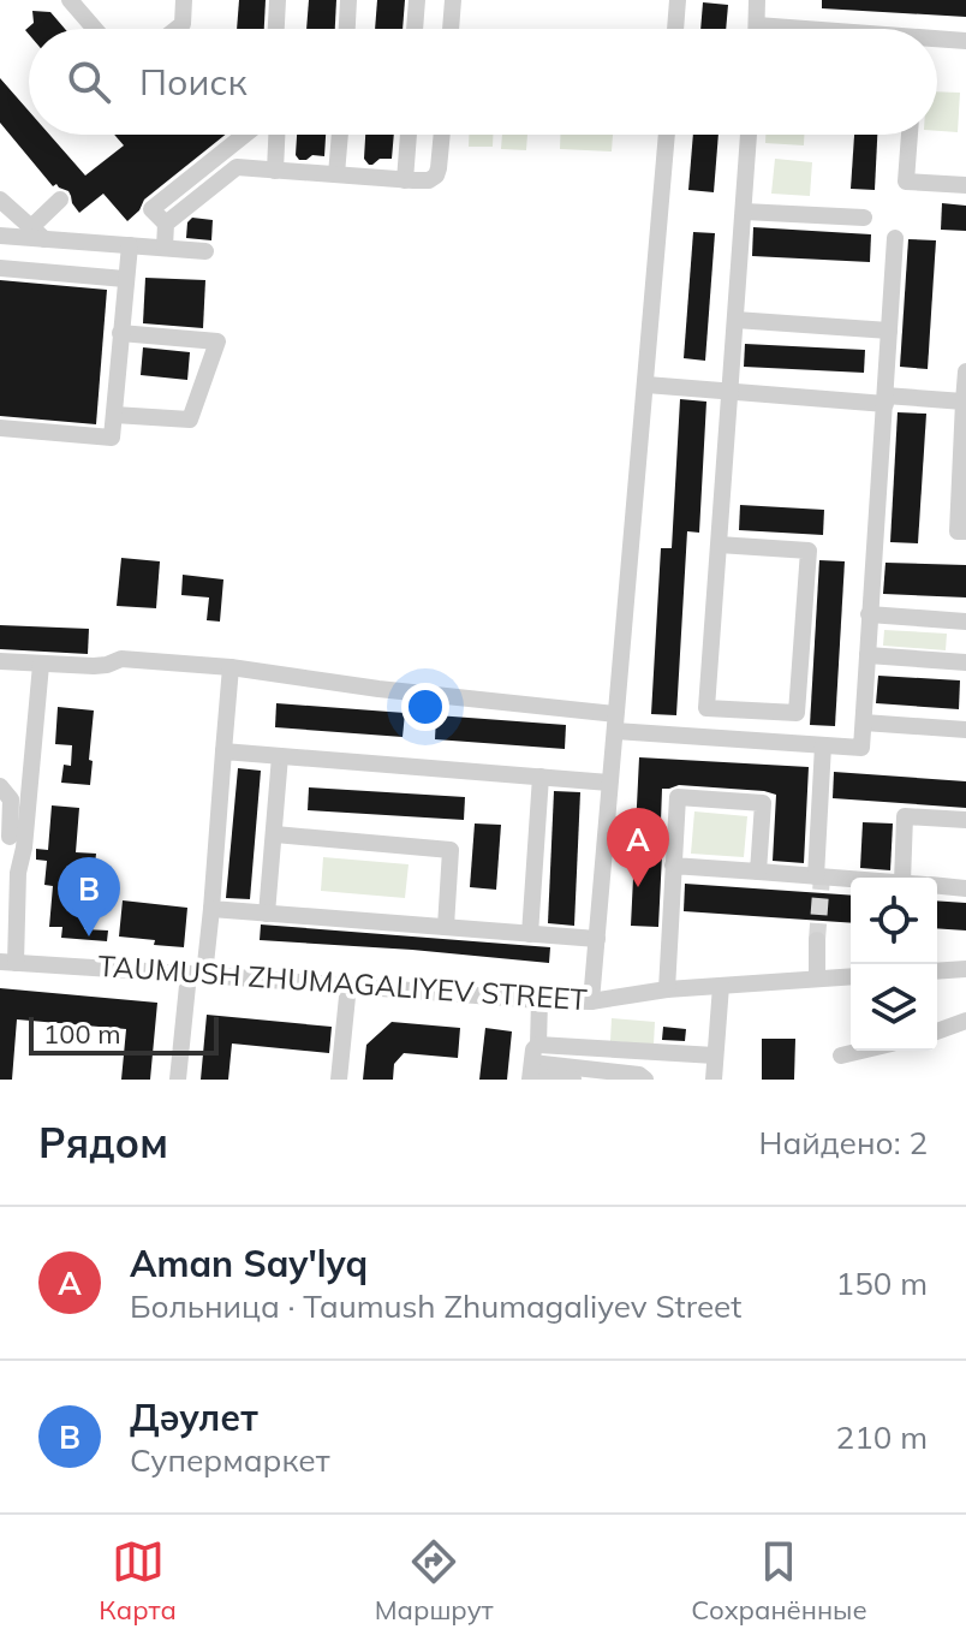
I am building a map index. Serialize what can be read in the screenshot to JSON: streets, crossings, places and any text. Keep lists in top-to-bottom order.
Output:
{
  "streets": {
    "street": ["TAUMUSH ZHUMAGALIYEV STREET"]
  },
  "scale_bar": "100 m",
  "page": {
    "search": "Поиск",
    "pins": ["A", "B"],
    "scale": "100 m",
    "heading": ["Рядом", "Найдено: 2"],
    "list": [
      {
        "mark": "A",
        "name": "Aman Say'lyq",
        "note": "Больница · Taumush Zhumagaliyev Street",
        "value": "150 m"
      },
      {
        "mark": "B",
        "name": "Дәулет",
        "note": "Супермаркет",
        "value": "210 m"
      }
    ],
    "nav": ["Карта", "Маршрут", "Сохранённые"]
  }
}
